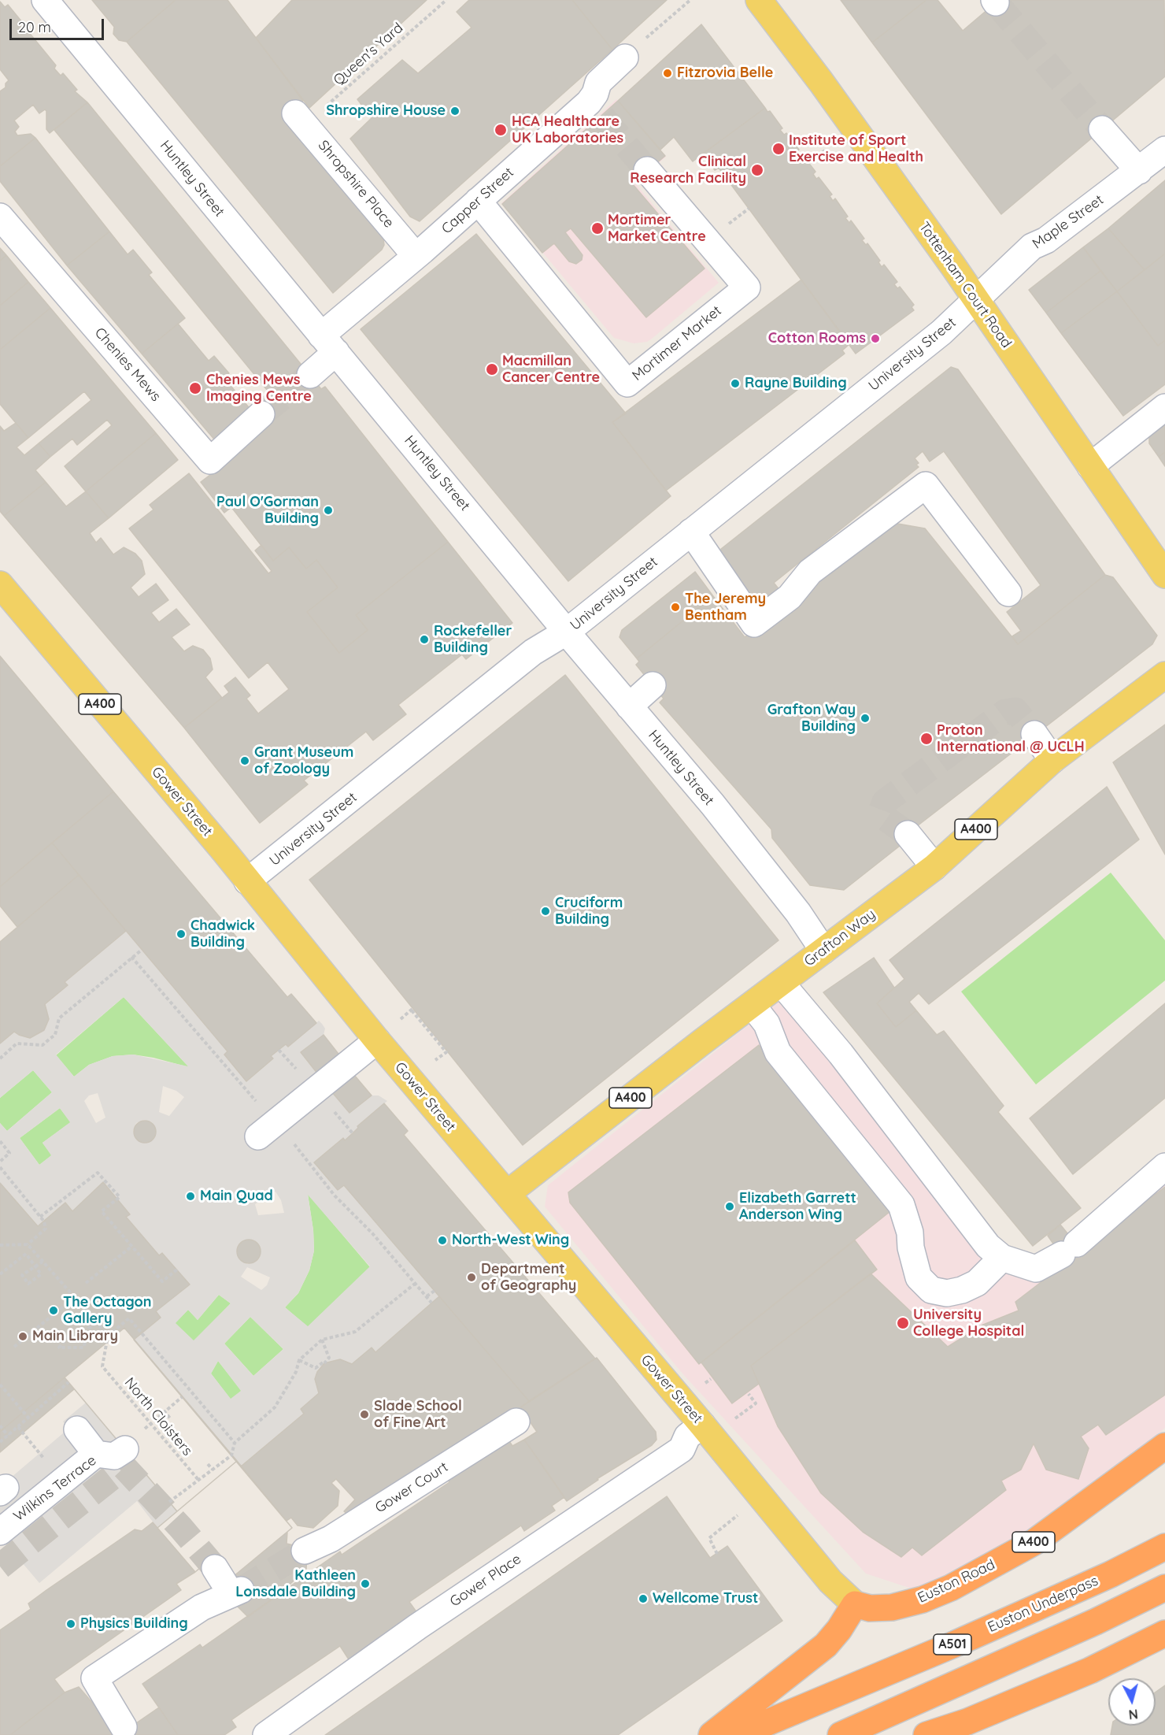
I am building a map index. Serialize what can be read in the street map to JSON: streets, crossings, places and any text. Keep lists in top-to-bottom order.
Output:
{
  "streets": {
    "highway": [
      "A400",
      "Euston Road",
      "Euston Underpass",
      "A501"
    ],
    "main road": ["Tottenham Court Road", "Gower Street", "Grafton Way"],
    "street": [
      "Huntley Street",
      "Shropshire Place",
      "Capper Street",
      "Maple Street",
      "Mortimer Market",
      "University Street",
      "Chenies Mews",
      "Gower Court",
      "Wilkins Terrace",
      "Gower Place"
    ],
    "path": ["Queen's Yard", "North Cloisters"]
  },
  "crossings": [
    ["Queen's Yard", "Shropshire Place"],
    ["Huntley Street", "Capper Street"],
    ["Huntley Street", "University Street"],
    ["Huntley Street", "Grafton Way"],
    ["Shropshire Place", "Capper Street"],
    ["Capper Street", "Mortimer Market"],
    ["Maple Street", "Tottenham Court Road"],
    ["Maple Street", "University Street"],
    ["Tottenham Court Road", "University Street"],
    ["University Street", "Gower Street"],
    ["Gower Street", "Grafton Way"],
    ["Gower Street", "Gower Place"],
    ["Gower Street", "Euston Road"]
  ],
  "places": [
    "Fitzrovia Belle",
    "Shropshire House",
    "HCA Healthcare UK Laboratories",
    "Institute of Sport Exercise and Health",
    "Clinical Research Facility",
    "Mortimer Market Centre",
    "Cotton Rooms",
    "Macmillan Cancer Centre",
    "Rayne Building",
    "Chenies Mews Imaging Centre",
    "Paul O'Gorman Building",
    "The Jeremy Bentham",
    "Rockefeller Building",
    "Grafton Way Building",
    "Proton International @ UCLH",
    "Grant Museum of Zoology",
    "Cruciform Building",
    "Chadwick Building",
    "Main Quad",
    "Elizabeth Garrett Anderson Wing",
    "North-West Wing",
    "Department of Geography",
    "The Octagon Gallery",
    "University College Hospital",
    "Main Library",
    "Slade School of Fine Art",
    "Kathleen Lonsdale Building",
    "Wellcome Trust",
    "Physics Building"
  ],
  "scale_bar": "20 m",
  "north": "bottom"
}
